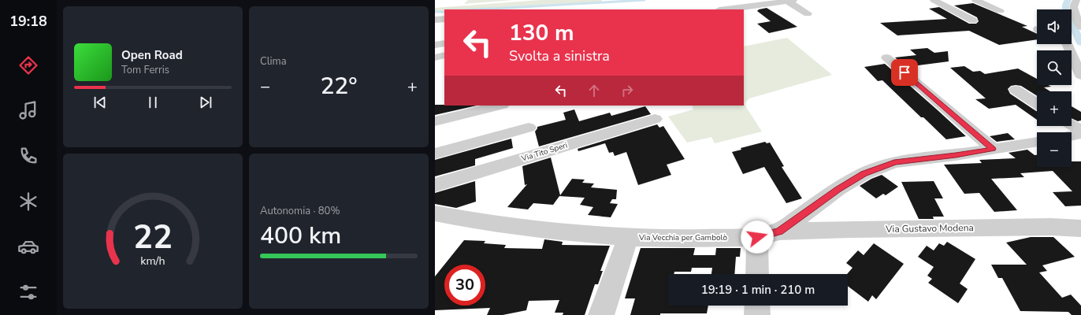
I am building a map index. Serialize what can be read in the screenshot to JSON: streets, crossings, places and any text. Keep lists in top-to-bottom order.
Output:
{
  "streets": {
    "street": ["Via Tito Speri", "Via Gustavo Modena", "Via Vecchia per Gambolò"]
  },
  "crossings": [
    ["Via Gustavo Modena", "Via Vecchia per Gambolò"]
  ],
  "page": {
    "tabs": "19:18",
    "tile": [
      "Clima",
      ["Autonomia · 80%", "400 km"]
    ],
    "map_buttons": ["+", "−"],
    "turn": ["130 m", "Svolta a sinistra"],
    "song": ["Open Road", "Tom Ferris"],
    "heat": ["−", "22°", "+"],
    "limit": "30",
    "trip": "19:19 · 1 min · 210 m",
    "gauge": ["22", "km/h"]
  }
}
